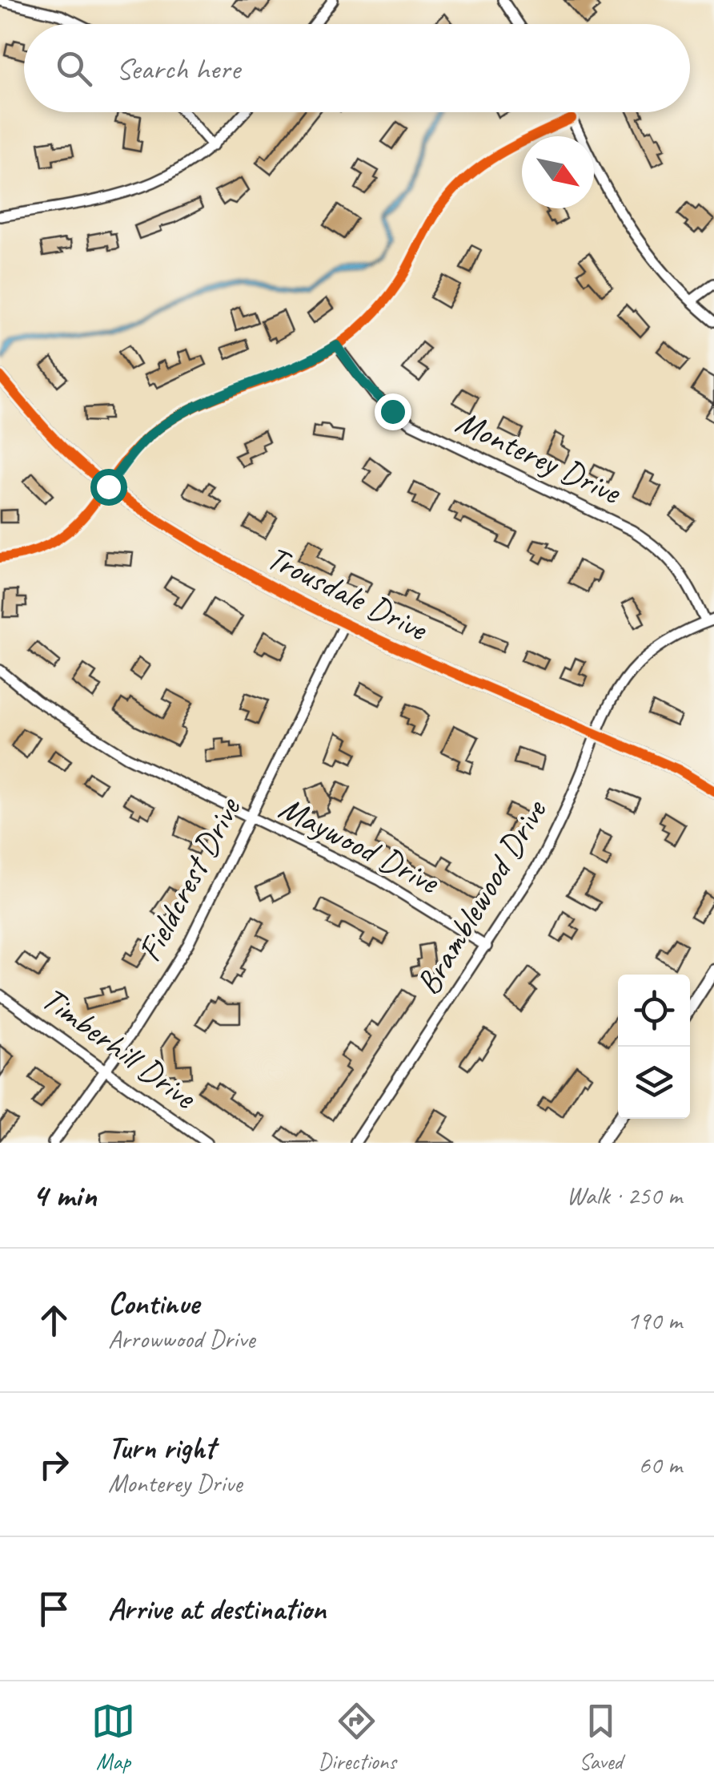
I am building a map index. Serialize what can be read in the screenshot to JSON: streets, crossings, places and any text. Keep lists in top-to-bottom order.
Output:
{
  "streets": {
    "street": [
      "Monterey Drive",
      "Trousdale Drive",
      "Maywood Drive",
      "Fieldcrest Drive",
      "Bramblewood Drive",
      "Timberhill Drive"
    ]
  },
  "crossings": [
    ["Monterey Drive", "Bramblewood Drive"],
    ["Trousdale Drive", "Fieldcrest Drive"],
    ["Trousdale Drive", "Bramblewood Drive"],
    ["Maywood Drive", "Fieldcrest Drive"],
    ["Maywood Drive", "Bramblewood Drive"],
    ["Fieldcrest Drive", "Timberhill Drive"]
  ],
  "north": "bottom right",
  "page": {
    "search": "Search here",
    "heading": ["4 min", "Walk · 250 m"],
    "list": [
      ["Continue", "Arrowwood Drive", "190 m"],
      ["Turn right", "Monterey Drive", "60 m"],
      "Arrive at destination"
    ],
    "nav": ["Map", "Directions", "Saved"]
  }
}
